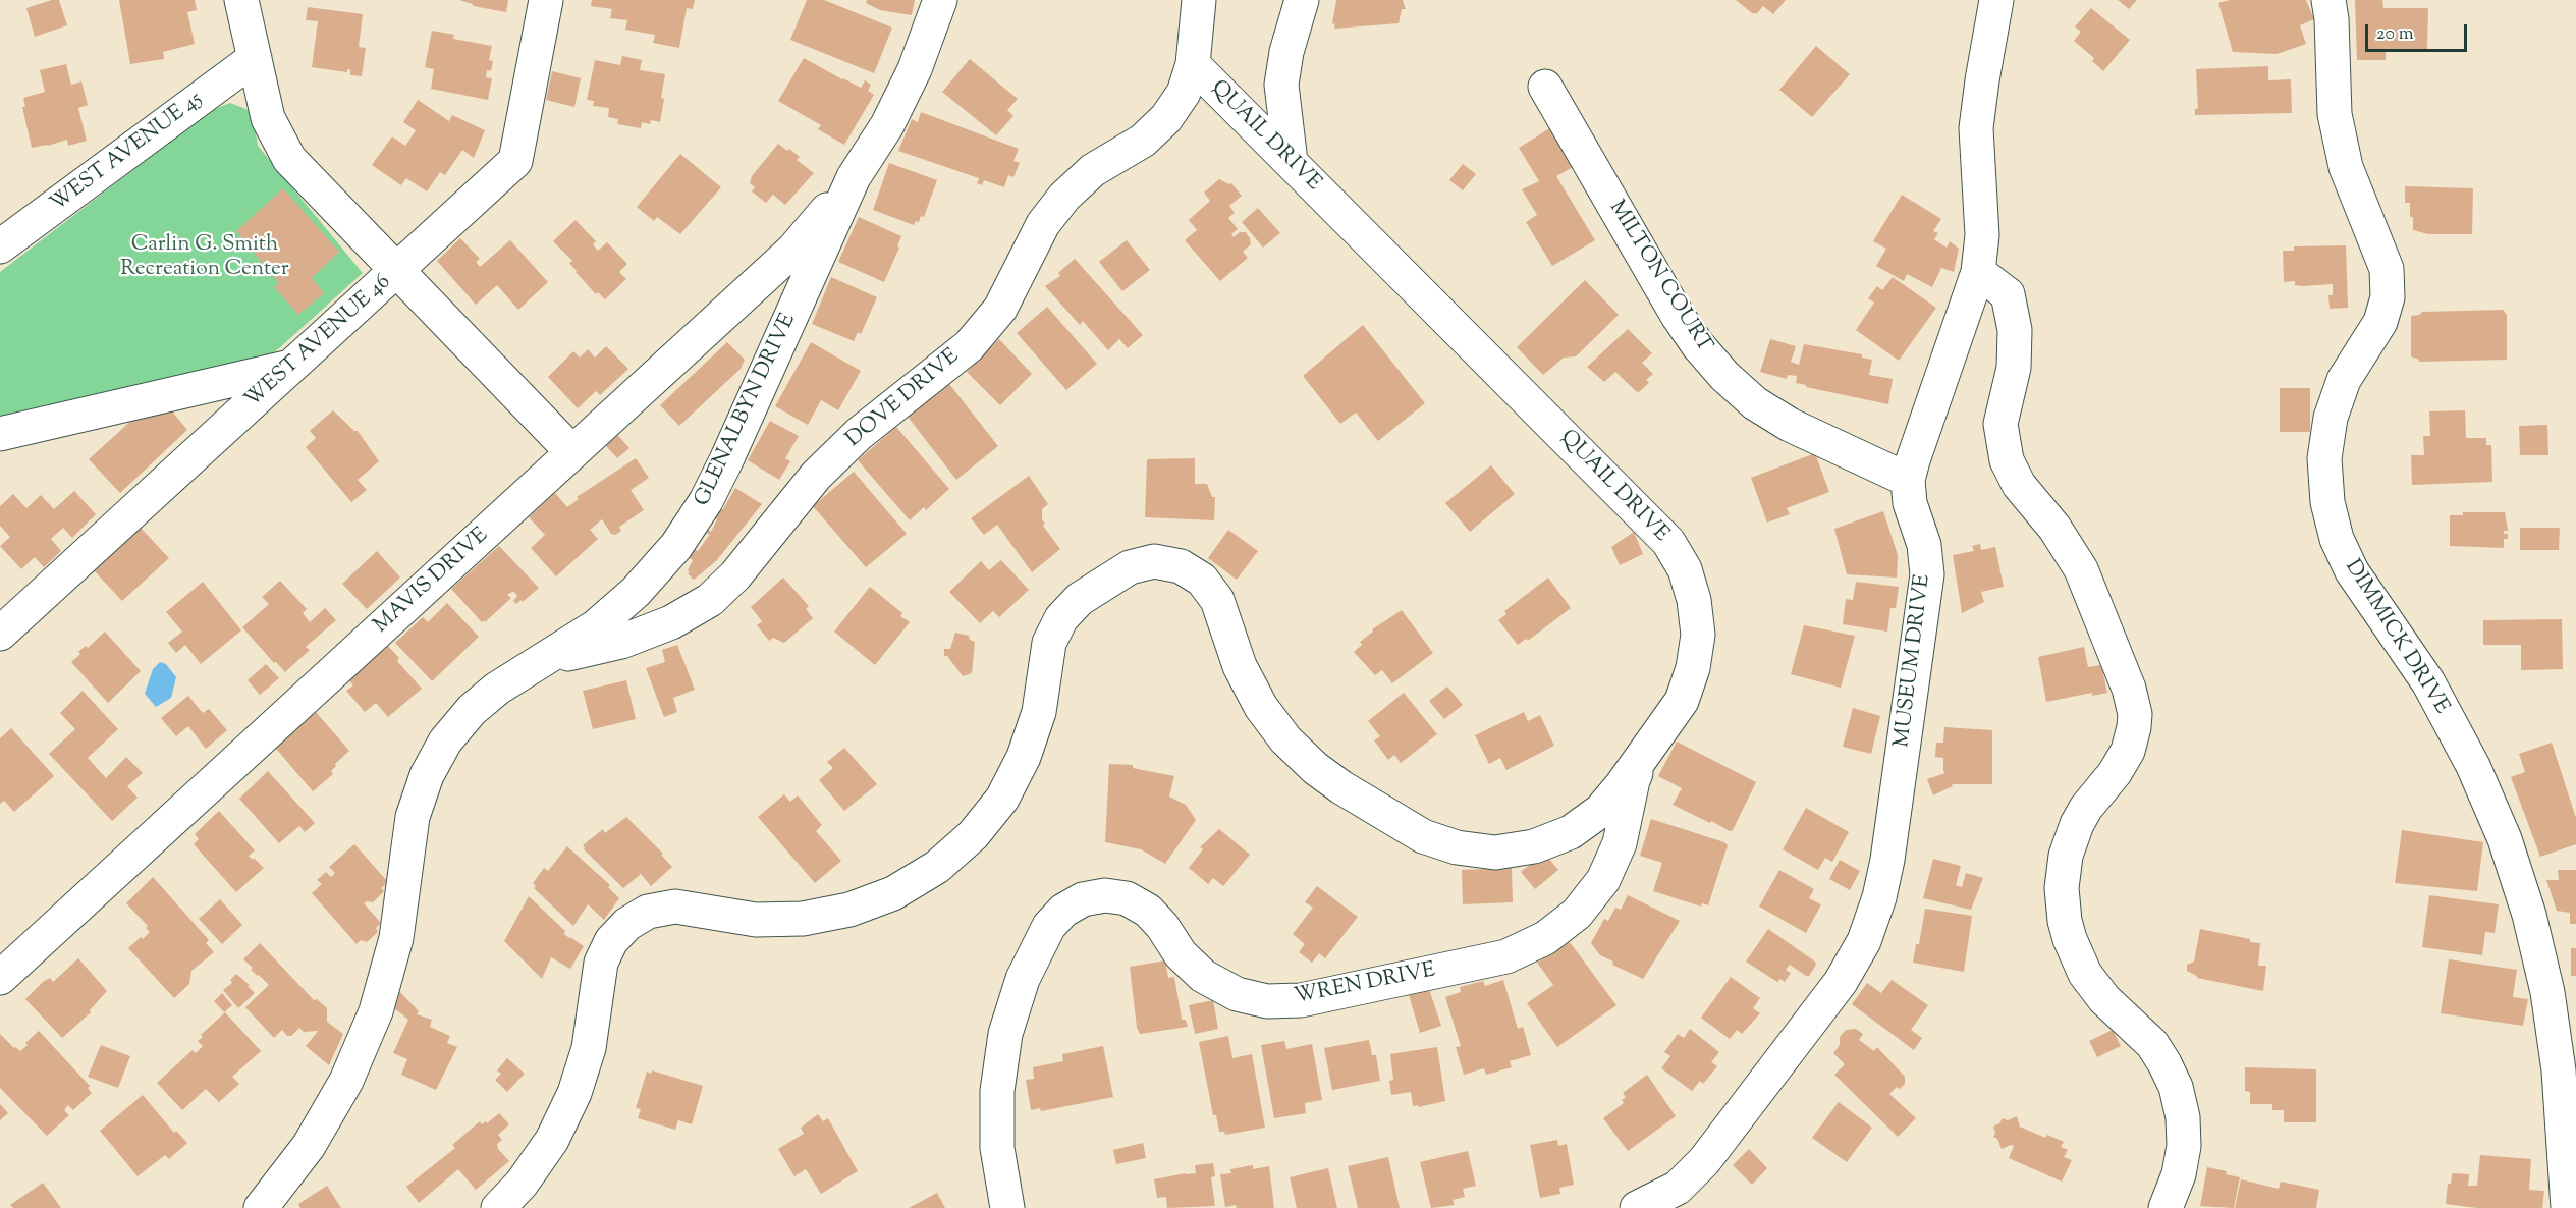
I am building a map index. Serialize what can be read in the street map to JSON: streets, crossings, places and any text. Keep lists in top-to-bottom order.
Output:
{
  "streets": {
    "street": [
      "QUAIL DRIVE",
      "WEST AVENUE 45",
      "MILTON COURT",
      "WEST AVENUE 46",
      "DOVE DRIVE",
      "GLENALBYN DRIVE",
      "MAVIS DRIVE",
      "DIMMICK DRIVE",
      "MUSEUM DRIVE",
      "WREN DRIVE"
    ]
  },
  "crossings": [
    ["QUAIL DRIVE", "DOVE DRIVE"],
    ["QUAIL DRIVE", "WREN DRIVE"],
    ["MILTON COURT", "MUSEUM DRIVE"],
    ["DOVE DRIVE", "GLENALBYN DRIVE"],
    ["GLENALBYN DRIVE", "MAVIS DRIVE"]
  ],
  "parks": ["Carlin G. Smith Recreation Center"],
  "scale_bar": "20 m"
}
